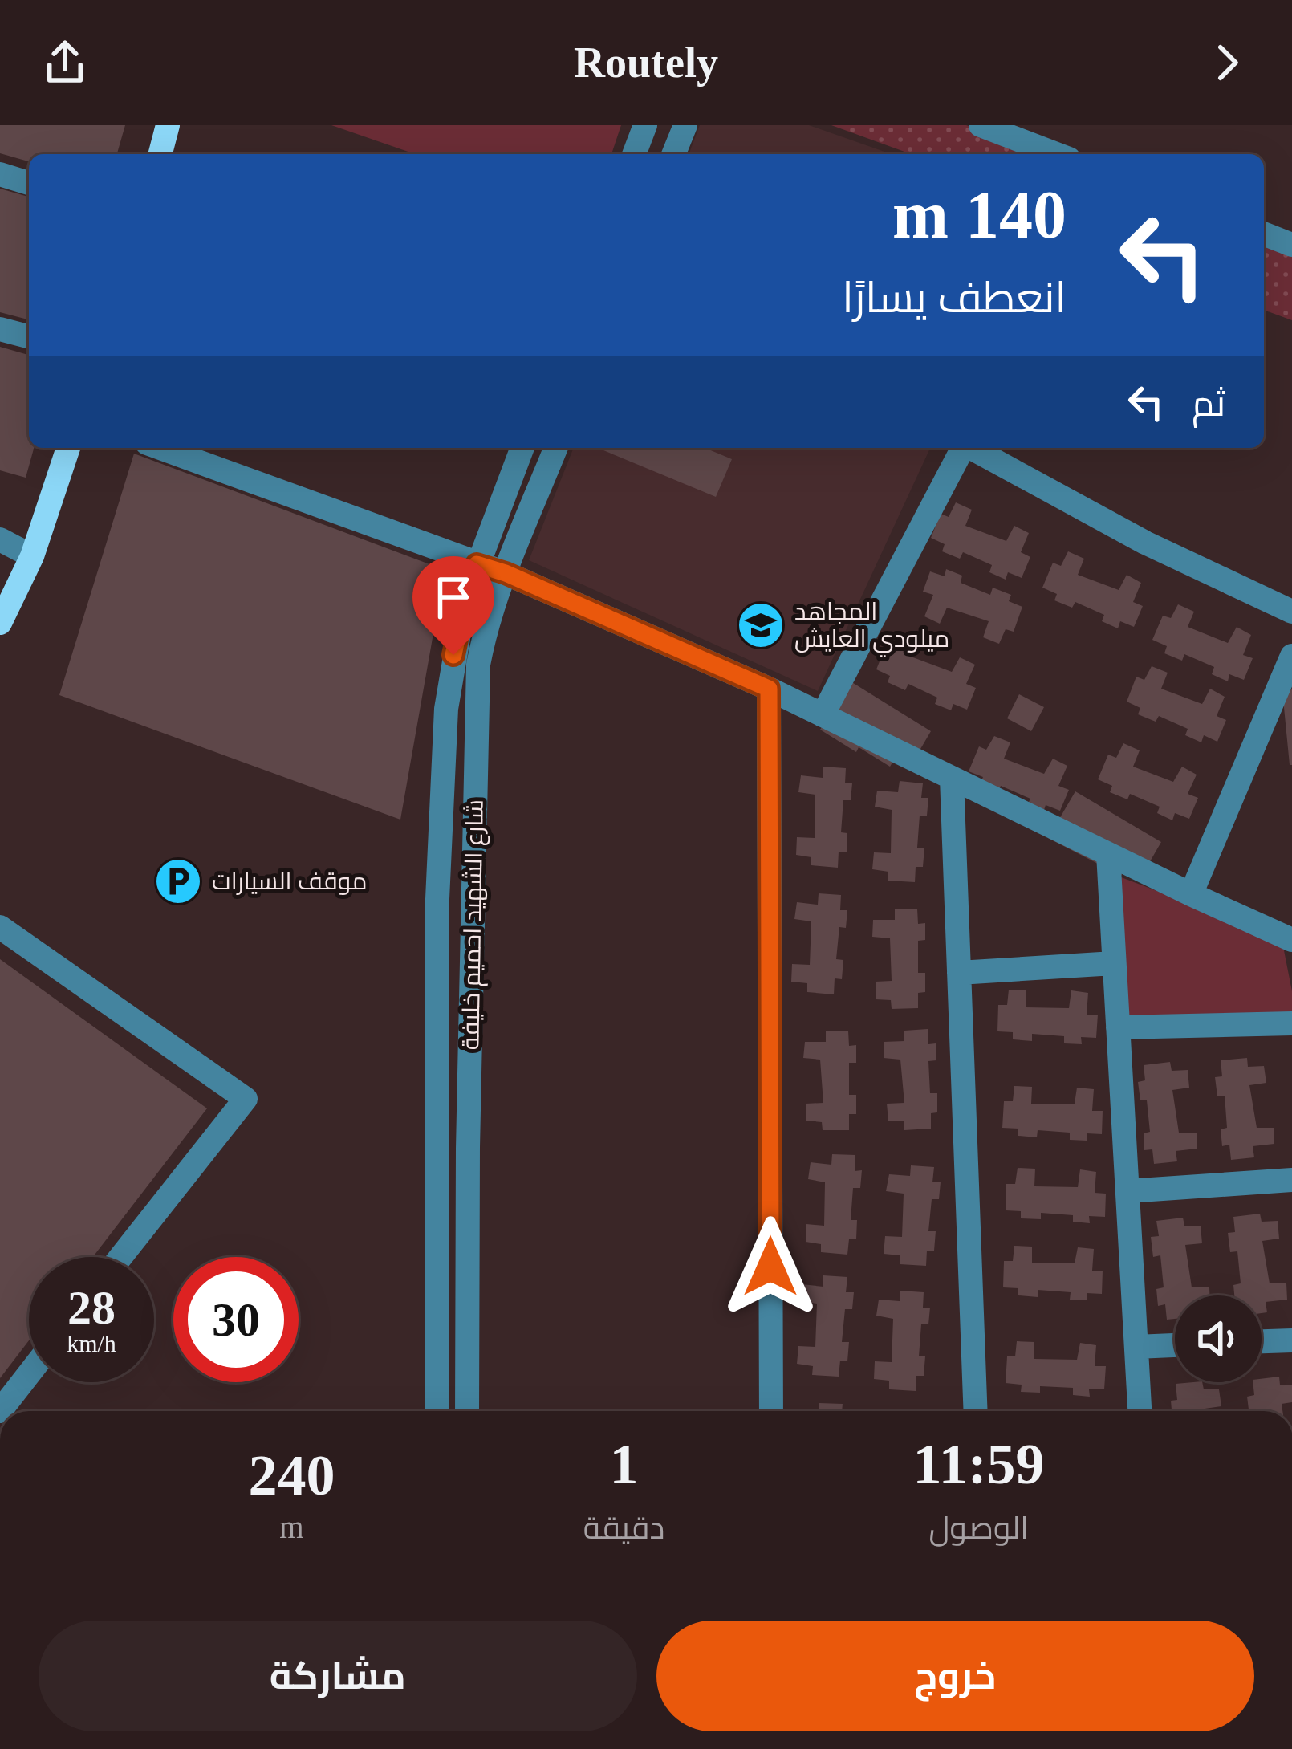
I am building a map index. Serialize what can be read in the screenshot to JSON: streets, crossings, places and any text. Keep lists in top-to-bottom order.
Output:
{
  "streets": {
    "street": ["شارع الشهيد احميم خليفة"]
  },
  "places": {
    "school or university": ["المجاهد ميلودي العايش"],
    "parking": ["موقف السيارات"]
  },
  "page": {
    "header": "Routely",
    "turn": ["140 m", "انعطف يسارًا"],
    "then": "ثم",
    "speed": "28 km/h",
    "limit": "30",
    "eta": [
      "11:59",
      "الوصول",
      "1",
      "دقيقة",
      "240",
      "m"
    ],
    "buttons": ["خروج", "مشاركة"]
  }
}
